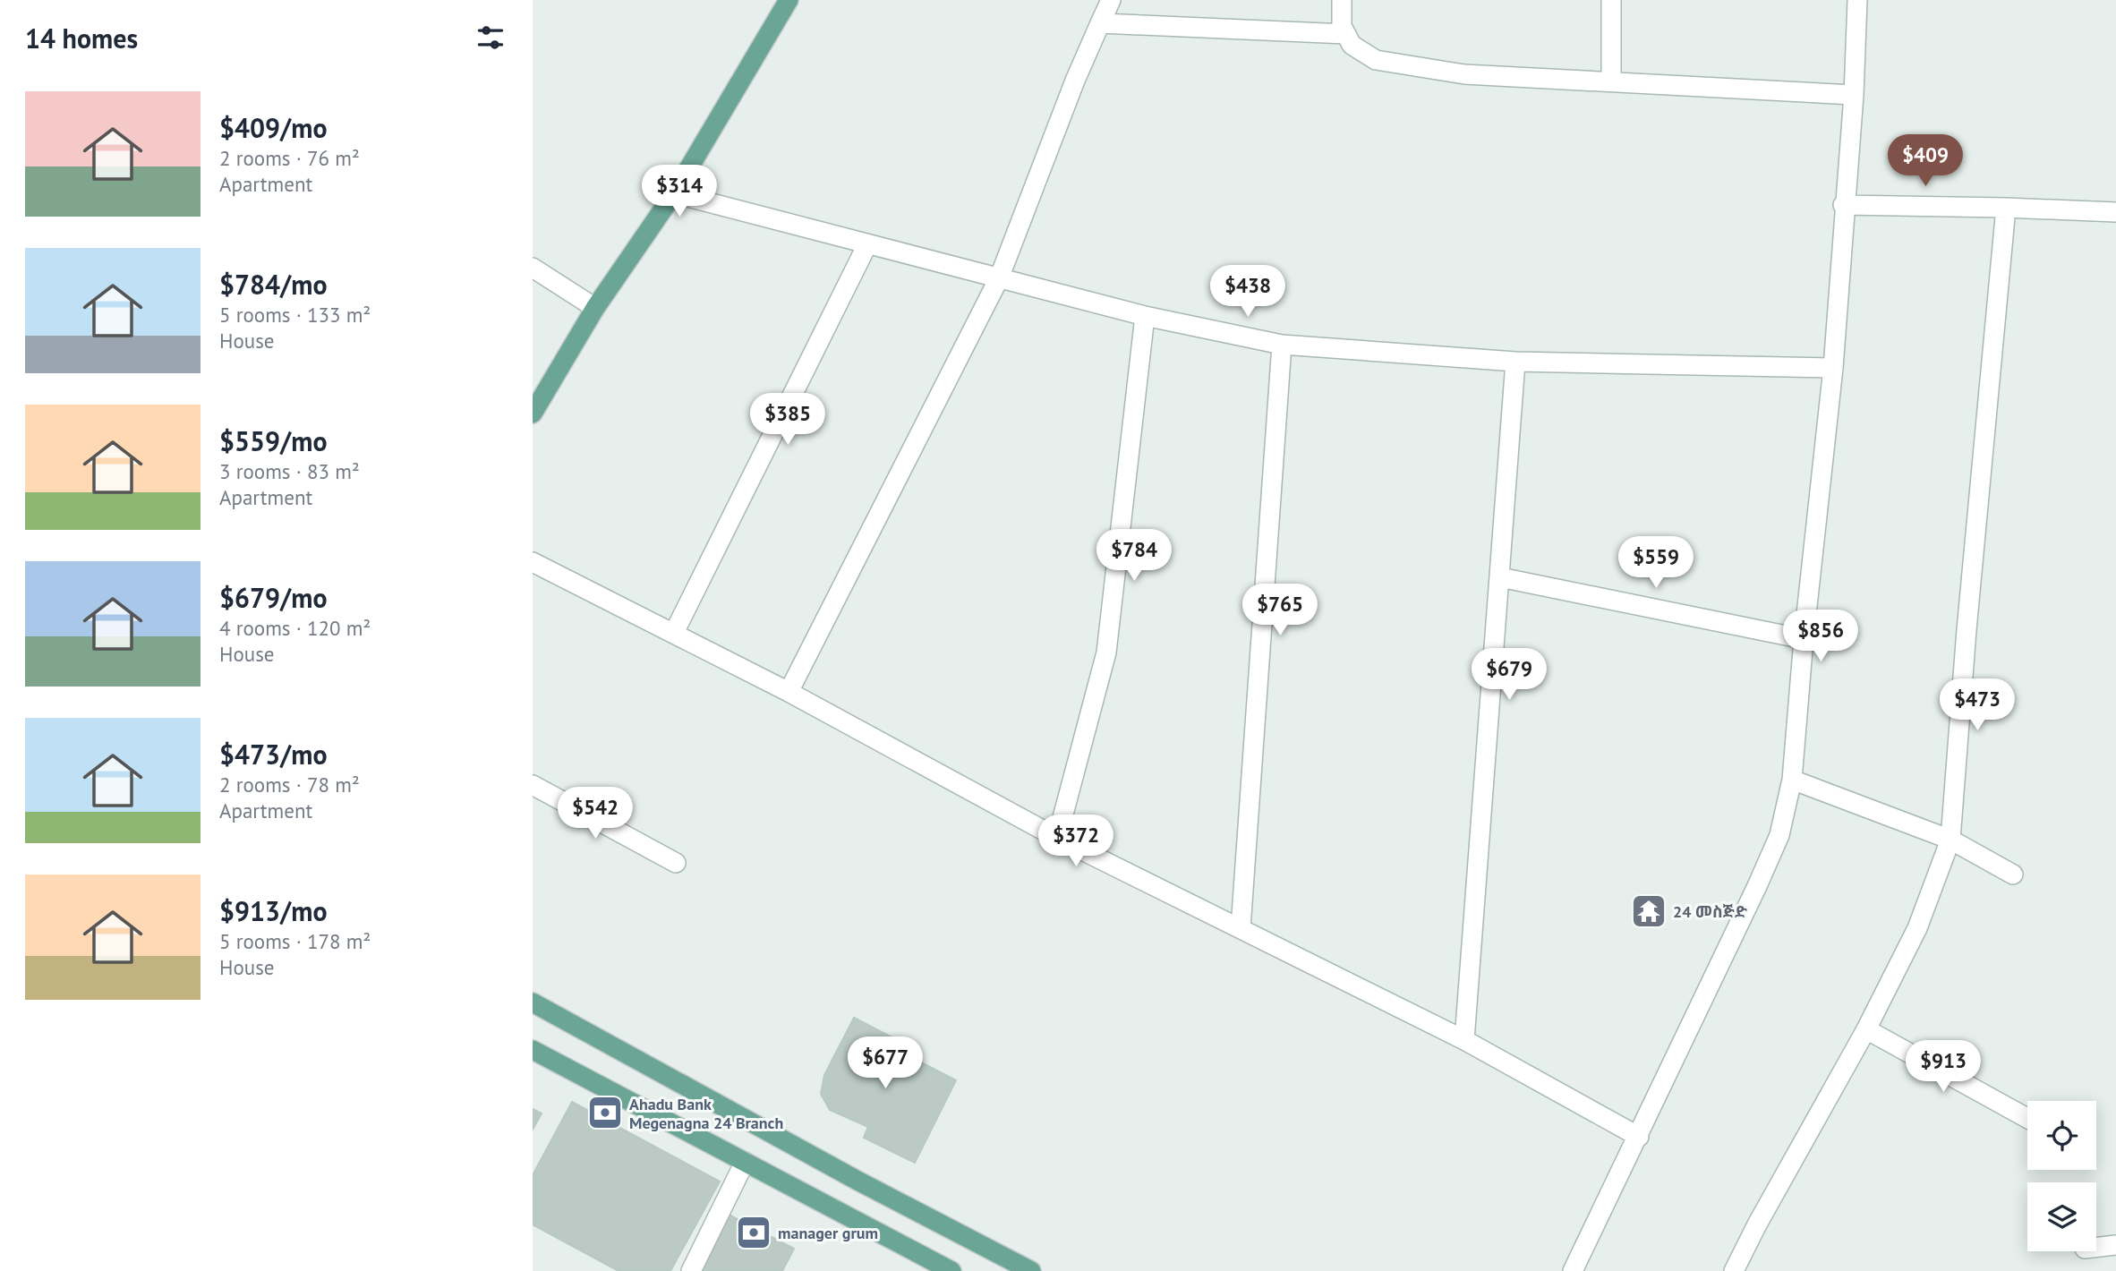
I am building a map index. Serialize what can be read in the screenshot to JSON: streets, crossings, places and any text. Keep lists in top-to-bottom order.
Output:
{
  "places": {
    "temple": ["24 መስጅድ"],
    "bank": ["Ahadu Bank Megenagna 24 Branch", "manager grum"]
  },
  "page": {
    "heading": "14 homes",
    "list": [
      {
        "name": "$409/mo",
        "note": "2 rooms · 76 m² · Apartment"
      },
      {
        "name": "$784/mo",
        "note": "5 rooms · 133 m² · House"
      },
      {
        "name": "$559/mo",
        "note": "3 rooms · 83 m² · Apartment"
      },
      {
        "name": "$679/mo",
        "note": "4 rooms · 120 m² · House"
      },
      {
        "name": "$473/mo",
        "note": "2 rooms · 78 m² · Apartment"
      },
      {
        "name": "$913/mo",
        "note": "5 rooms · 178 m² · House"
      }
    ],
    "price": [
      "$409",
      "$314",
      "$438",
      "$385",
      "$784",
      "$559",
      "$765",
      "$856",
      "$679",
      "$473",
      "$542",
      "$372",
      "$677",
      "$913"
    ]
  }
}
